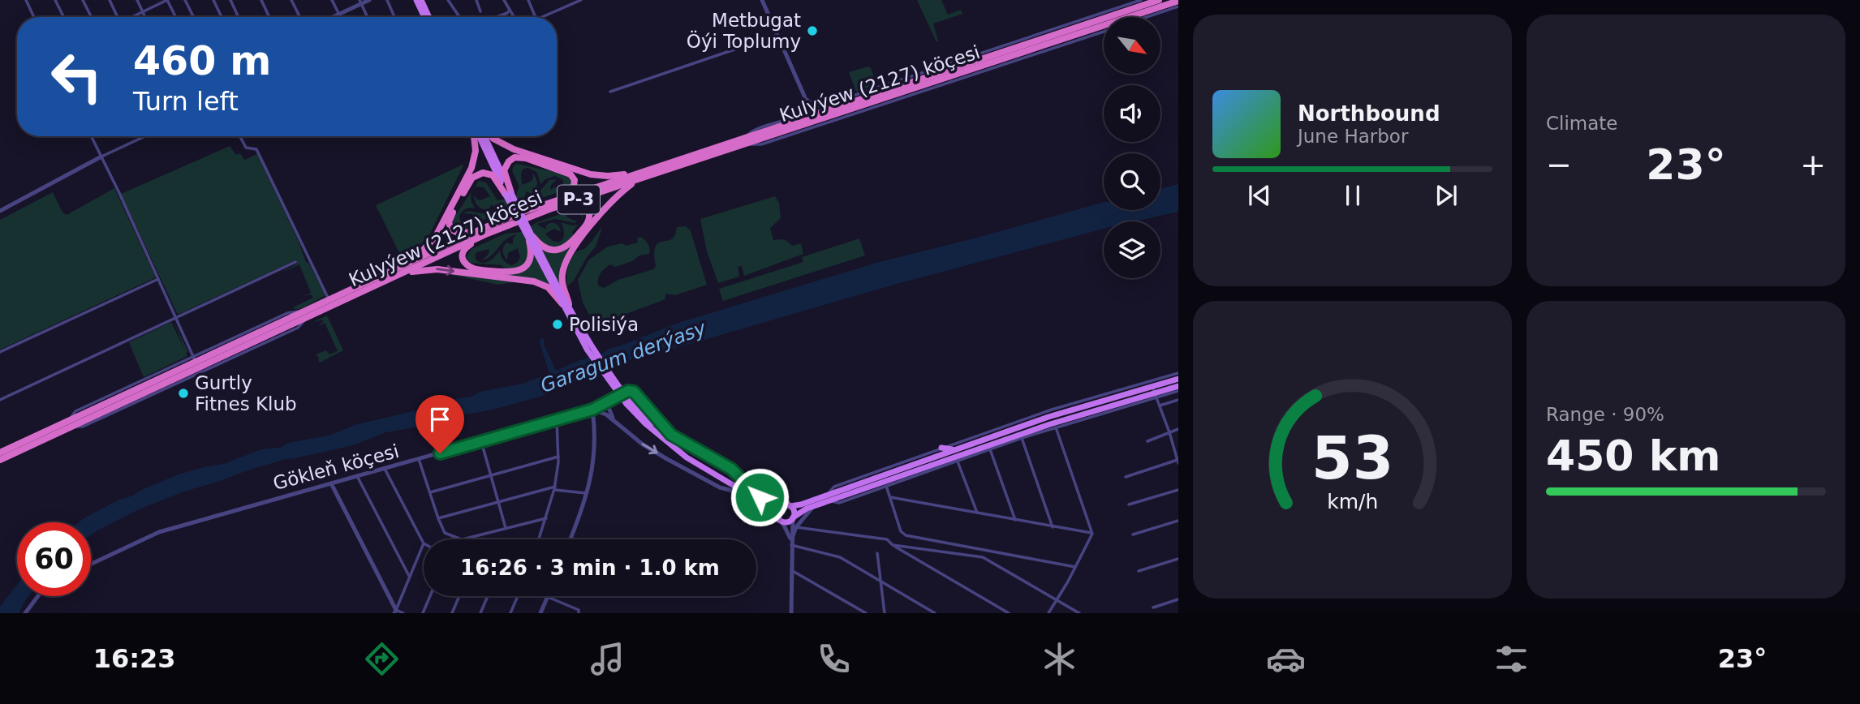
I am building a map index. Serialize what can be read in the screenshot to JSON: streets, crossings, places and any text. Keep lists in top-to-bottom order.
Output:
{
  "streets": {
    "highway": ["Kulyýew (2127) köçesi", "P-3"],
    "street": ["Gökleň köçesi"]
  },
  "water": ["Garagum derýasy"],
  "places": ["Metbugat Öýi Toplumy", "Polisiýa", "Gurtly Fitnes Klub"],
  "north": "bottom right",
  "page": {
    "tile": [
      "Climate",
      ["Range · 90%", "450 km"]
    ],
    "turn": ["460 m", "Turn left"],
    "song": ["Northbound", "June Harbor"],
    "heat": ["−", "23°", "+"],
    "limit": "60",
    "trip": "16:26 · 3 min · 1.0 km",
    "tabs": ["16:23", "23°"],
    "gauge": ["53", "km/h"]
  }
}
